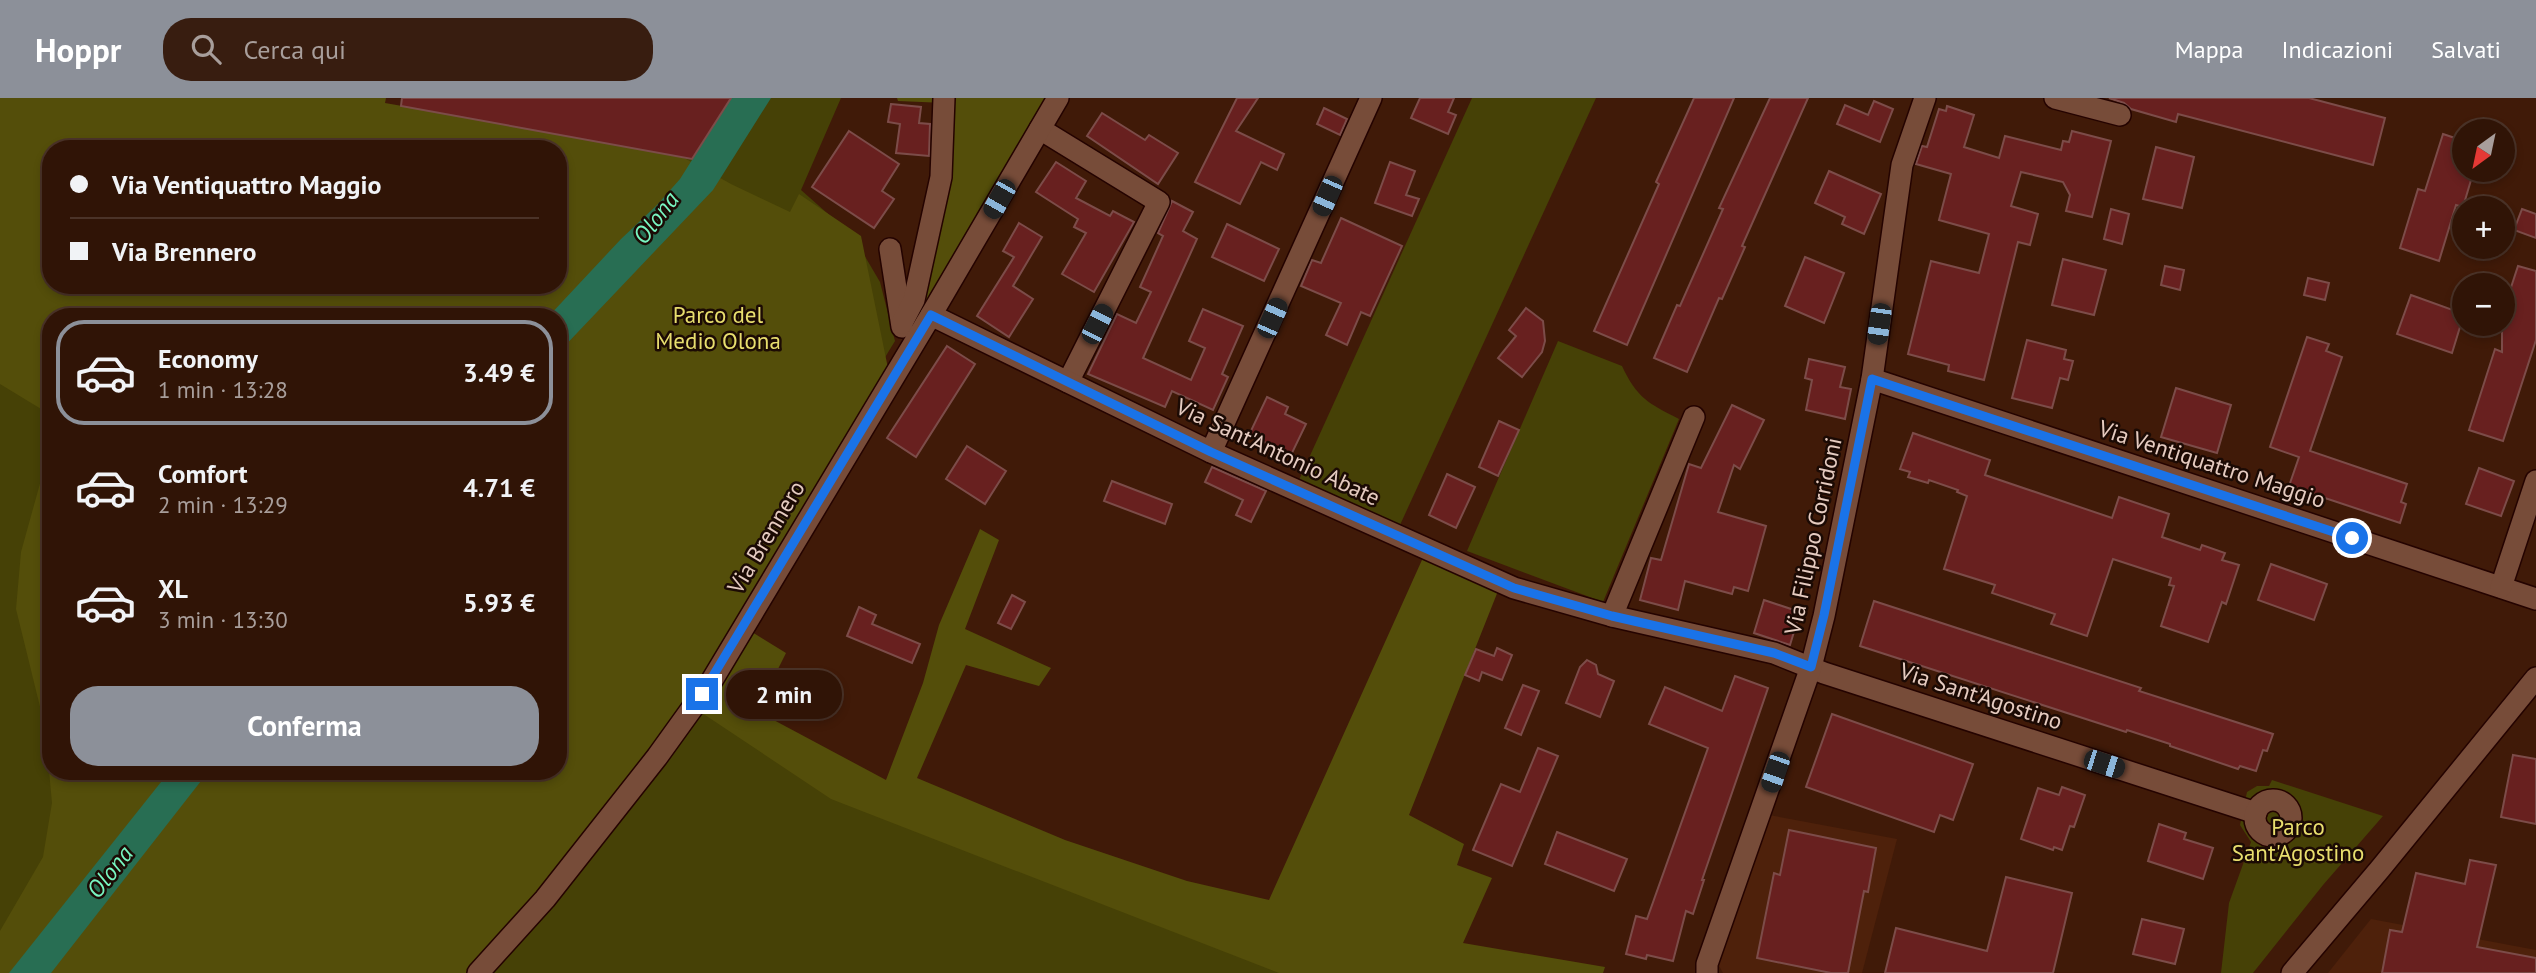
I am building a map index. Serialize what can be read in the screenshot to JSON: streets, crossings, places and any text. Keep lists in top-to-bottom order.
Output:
{
  "streets": {
    "street": [
      "Via Sant'Antonio Abate",
      "Via Ventiquattro Maggio",
      "Via Filippo Corridoni",
      "Via Brennero",
      "Via Sant'Agostino"
    ]
  },
  "crossings": [
    ["Via Sant'Antonio Abate", "Via Filippo Corridoni"],
    ["Via Sant'Antonio Abate", "Via Brennero"],
    ["Via Sant'Antonio Abate", "Via Sant'Agostino"],
    ["Via Ventiquattro Maggio", "Via Filippo Corridoni"],
    ["Via Filippo Corridoni", "Via Sant'Agostino"]
  ],
  "water": ["Olona"],
  "parks": ["Parco del Medio Olona", "Parco Sant'Agostino"],
  "north": "bottom left",
  "page": {
    "header": "Hoppr",
    "search": "Cerca qui",
    "nav": ["Mappa", "Indicazioni", "Salvati"],
    "map_buttons": ["+", "−"],
    "banner": ["Via Ventiquattro Maggio", "Via Brennero"],
    "list": [
      {
        "name": "Economy",
        "note": "1 min · 13:28",
        "value": "3.49 €"
      },
      {
        "name": "Comfort",
        "note": "2 min · 13:29",
        "value": "4.71 €"
      },
      {
        "name": "XL",
        "note": "3 min · 13:30",
        "value": "5.93 €"
      }
    ],
    "bubble": "2 min",
    "buttons": "Conferma"
  }
}
